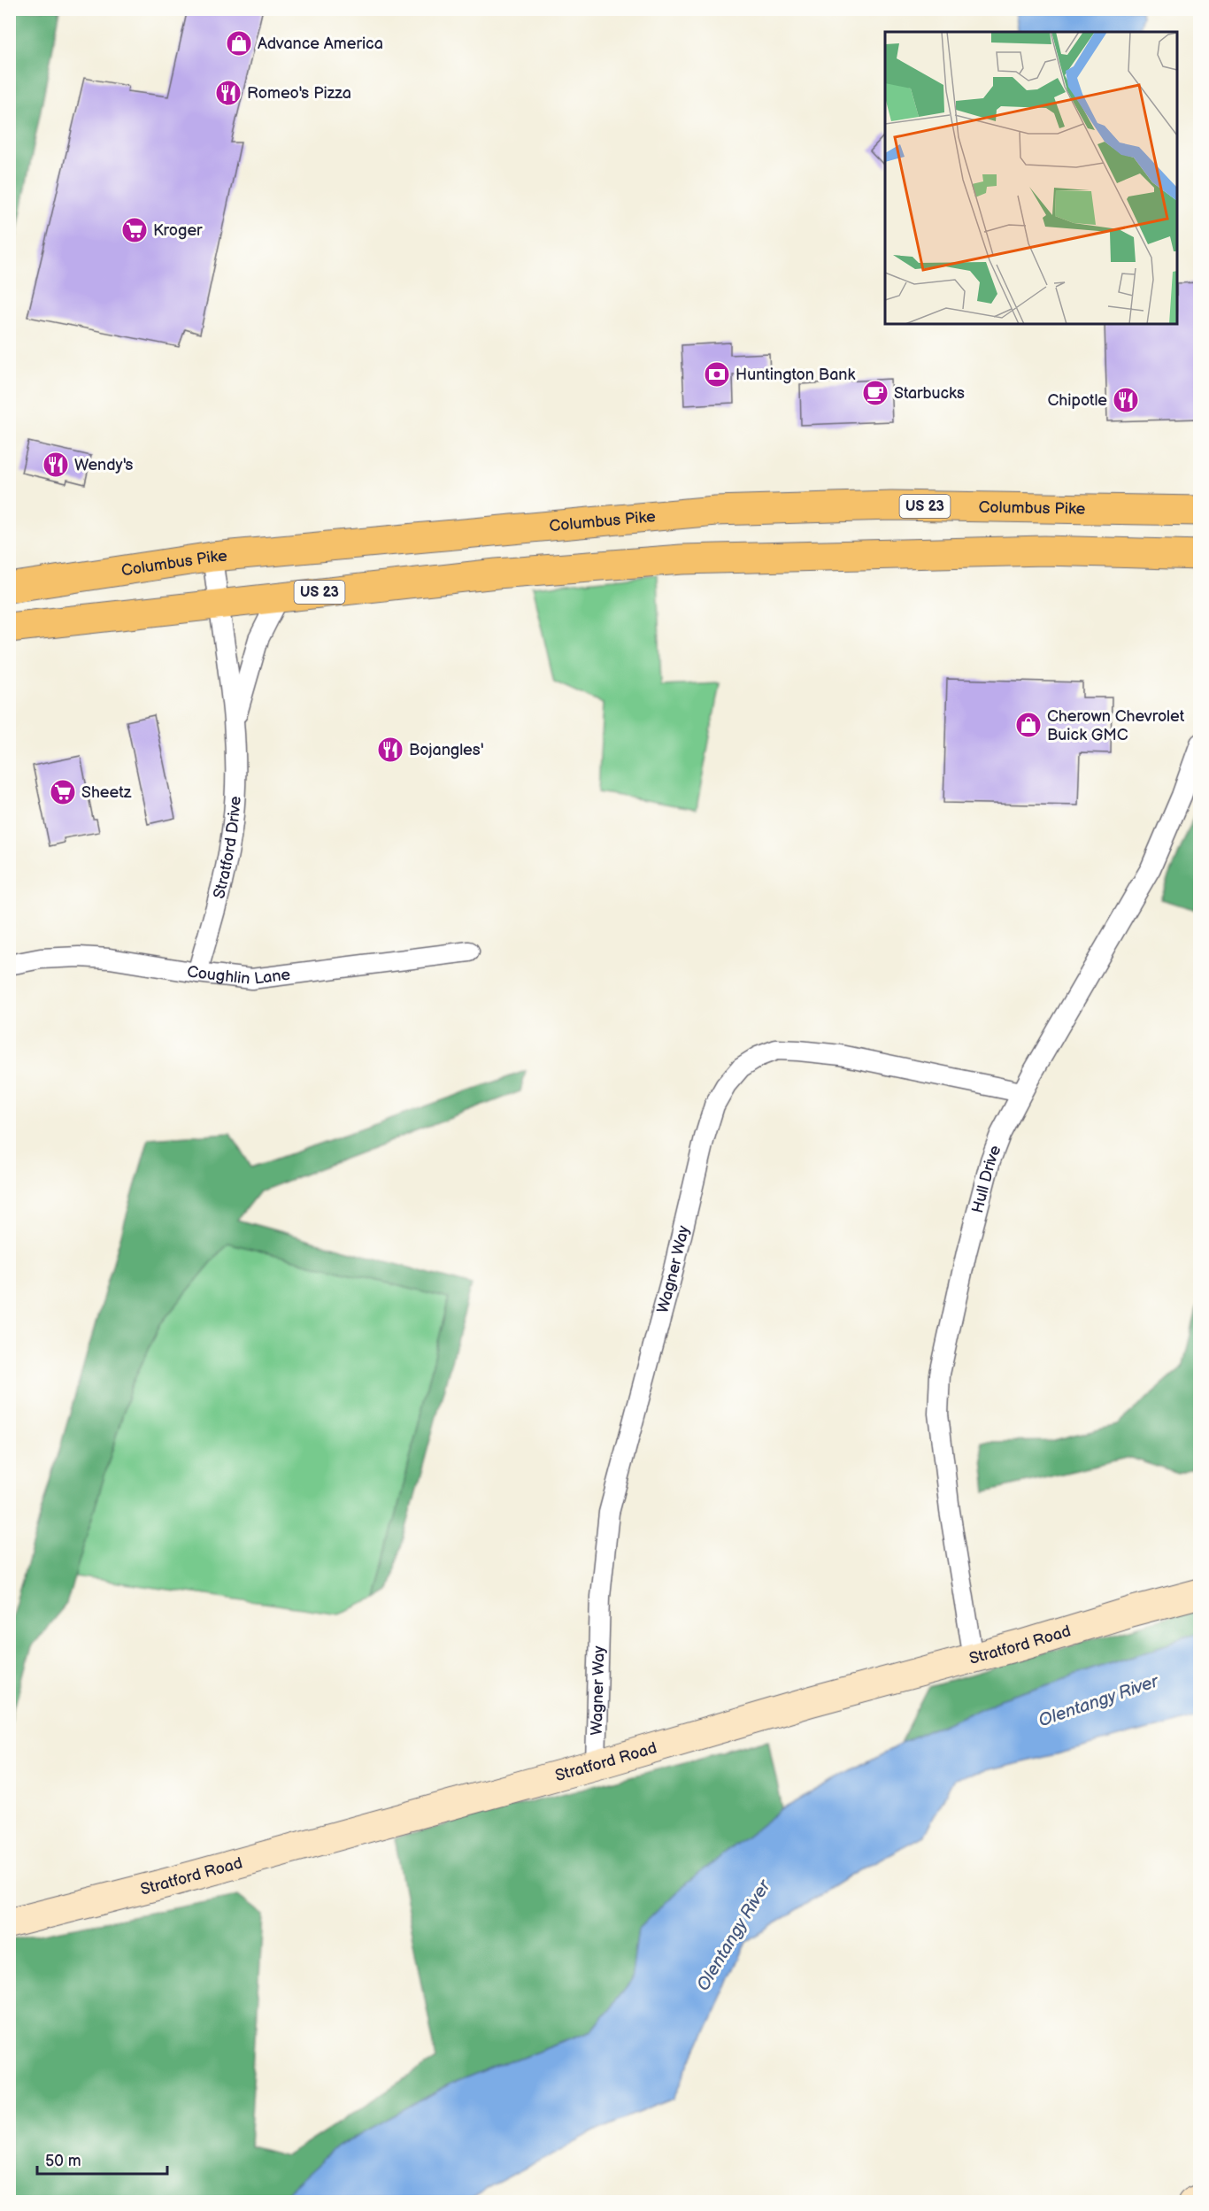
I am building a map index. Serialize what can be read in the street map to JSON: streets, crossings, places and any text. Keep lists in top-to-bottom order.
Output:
{
  "streets": {
    "highway": ["US 23", "Columbus Pike"],
    "street": [
      "Stratford Drive",
      "Coughlin Lane",
      "Hull Drive",
      "Wagner Way",
      "Stratford Road"
    ]
  },
  "crossings": [
    ["US 23", "Stratford Drive"],
    ["Columbus Pike", "Stratford Drive"],
    ["Stratford Drive", "Coughlin Lane"],
    ["Hull Drive", "Wagner Way"],
    ["Hull Drive", "Stratford Road"],
    ["Wagner Way", "Stratford Road"]
  ],
  "water": ["Olentangy River"],
  "places": {
    "shop": ["Advance America", "Cherown Chevrolet Buick GMC"],
    "restaurant": [
      "Romeo's Pizza",
      "Chipotle",
      "Wendy's",
      "Bojangles'"
    ],
    "supermarket": ["Kroger", "Sheetz"],
    "bank": ["Huntington Bank"],
    "cafe": ["Starbucks"]
  },
  "scale_bar": "50 m"
}
